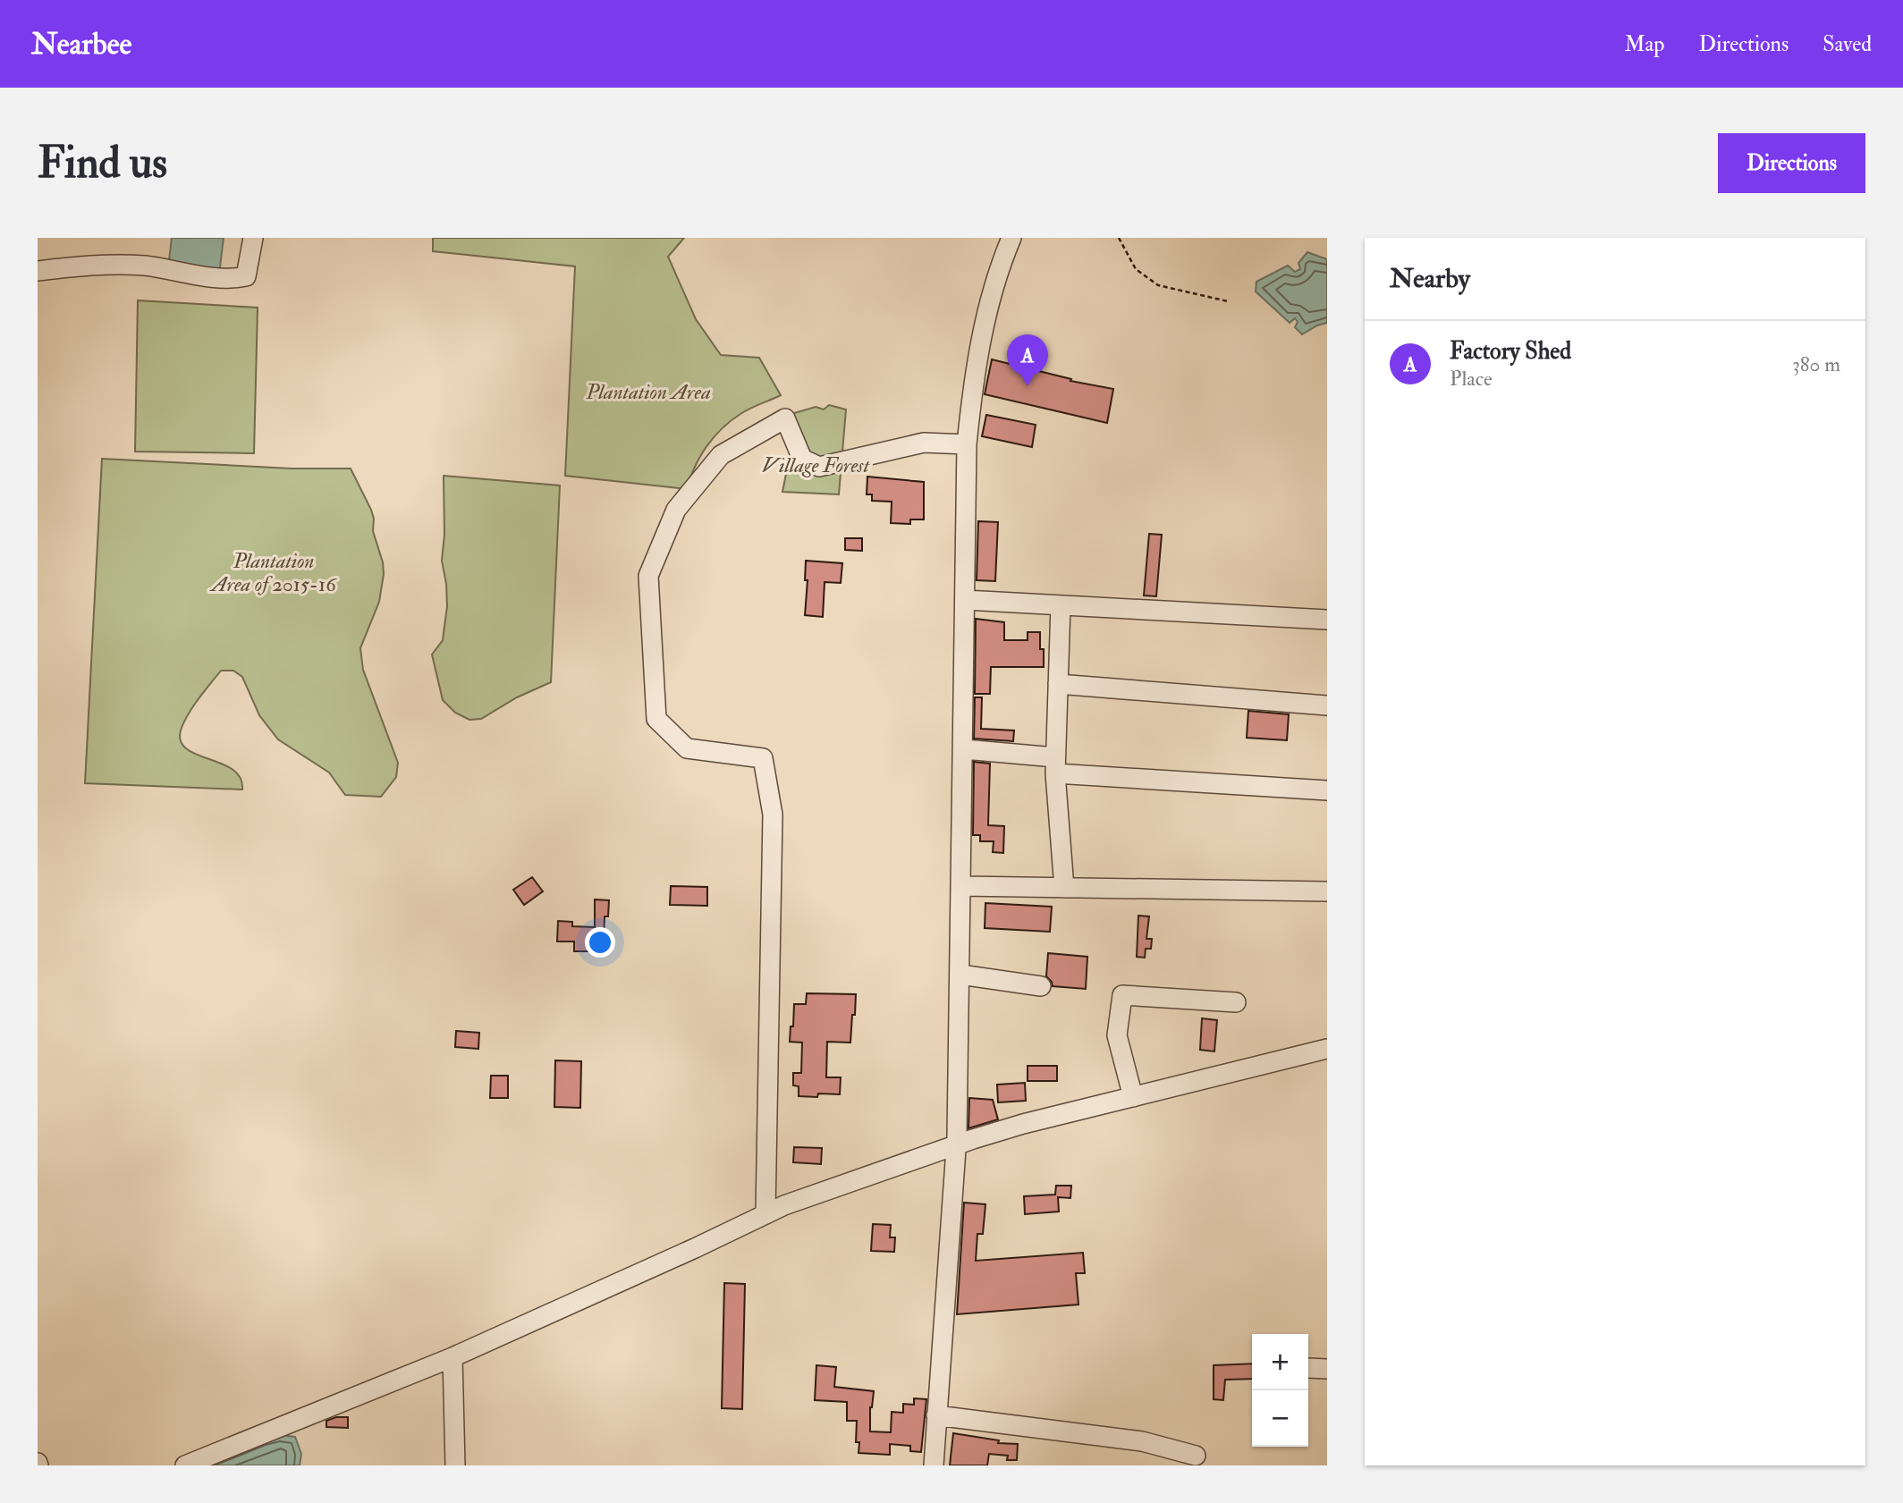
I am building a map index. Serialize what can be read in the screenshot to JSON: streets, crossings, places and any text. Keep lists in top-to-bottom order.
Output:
{
  "parks": ["Plantation Area", "Village Forest", "Plantation Area of 2015-16"],
  "page": {
    "header": "Nearbee",
    "nav": ["Map", "Directions", "Saved"],
    "buttons": "Directions",
    "title": "Find us",
    "heading": "Nearby",
    "list": [
      {
        "mark": "A",
        "name": "Factory Shed",
        "note": "Place",
        "value": "380 m"
      }
    ],
    "pins": "A",
    "map_buttons": ["+", "−"]
  }
}
